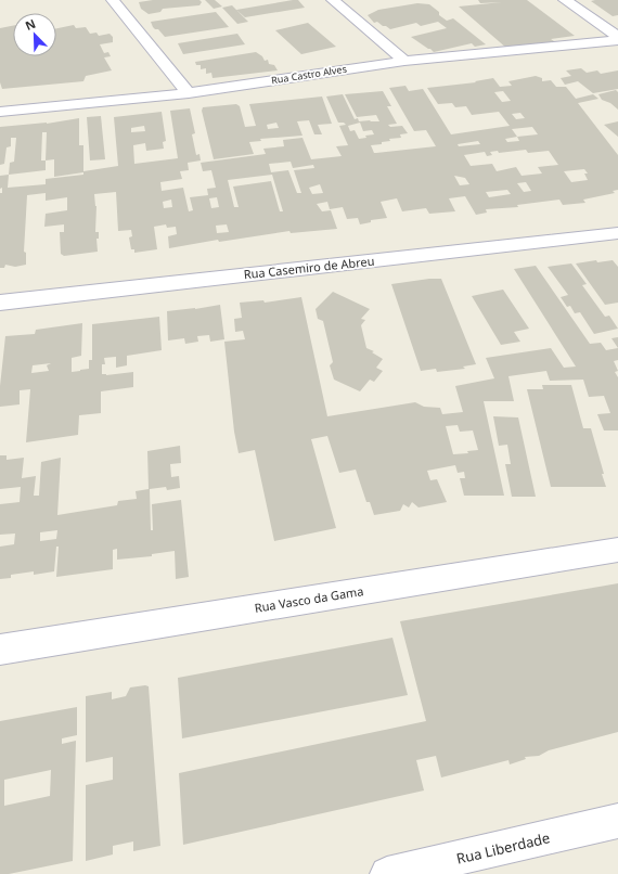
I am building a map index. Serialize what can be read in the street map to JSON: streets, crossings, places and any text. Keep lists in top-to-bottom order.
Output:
{
  "streets": {
    "street": [
      "Rua Castro Alves",
      "Rua Casemiro de Abreu",
      "Rua Vasco da Gama",
      "Rua Liberdade"
    ]
  },
  "north": "top left"
}
